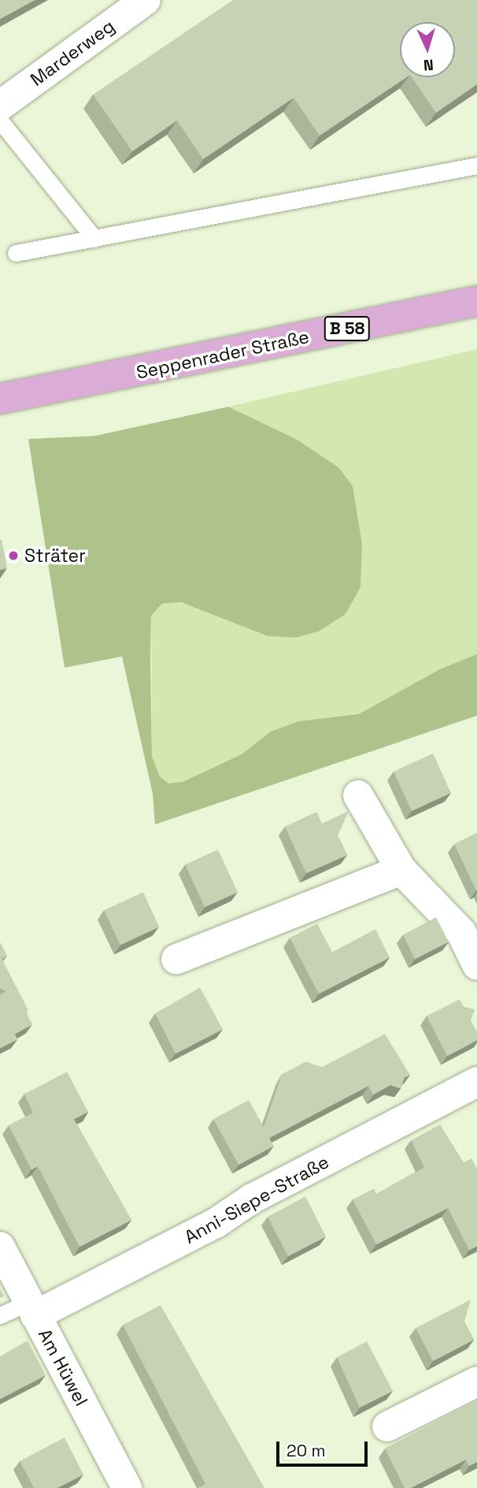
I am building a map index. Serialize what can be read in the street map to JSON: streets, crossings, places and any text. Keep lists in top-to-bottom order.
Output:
{
  "streets": {
    "main road": ["B 58", "Seppenrader Straße"],
    "street": ["Marderweg", "Anni-Siepe-Straße", "Am Hüwel"]
  },
  "crossings": [
    ["Anni-Siepe-Straße", "Am Hüwel"]
  ],
  "places": ["Sträter"],
  "scale_bar": "20 m",
  "north": "bottom"
}
